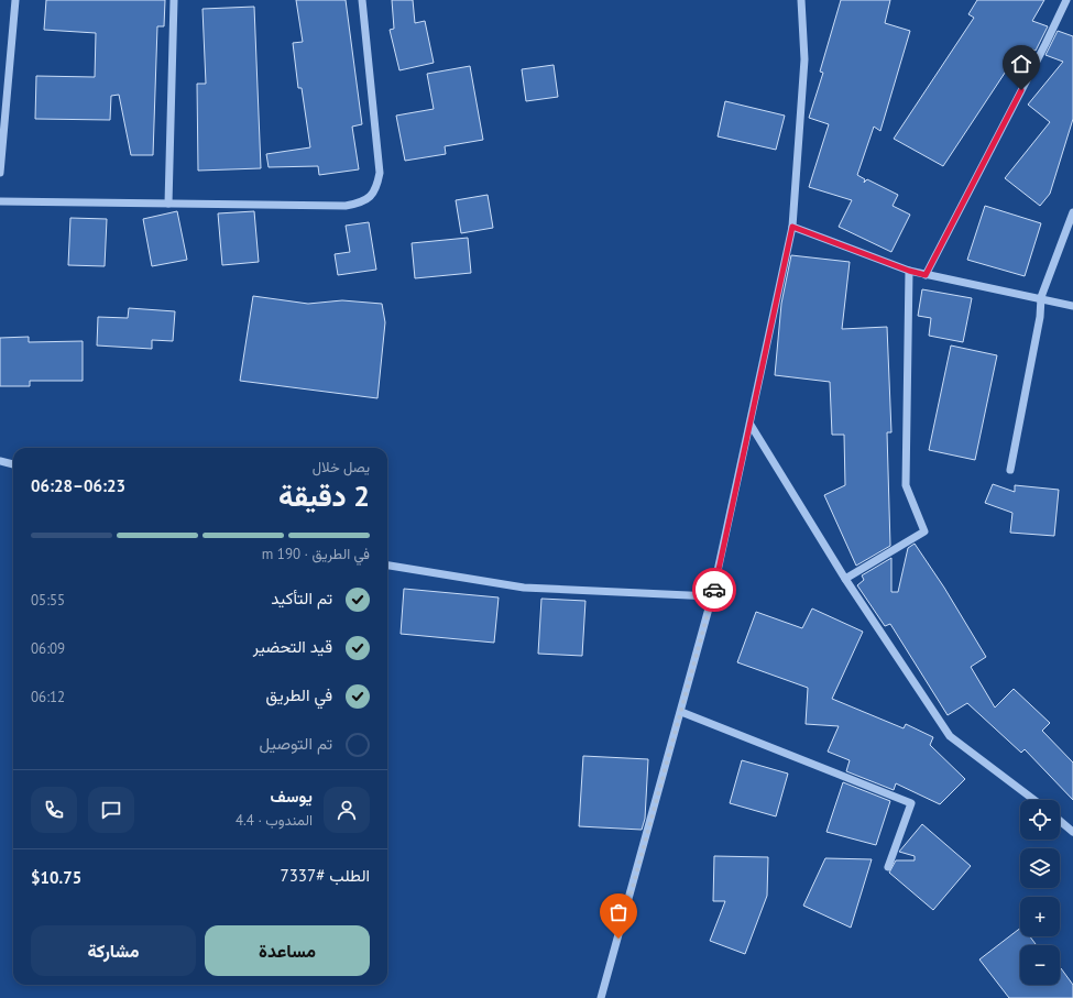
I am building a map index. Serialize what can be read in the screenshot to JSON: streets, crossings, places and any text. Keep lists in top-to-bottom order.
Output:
{
  "page": {
    "heading": ["2 دقيقة", "يصل خلال", "06:23–06:28"],
    "panel": [
      "يوسف",
      "المندوب · 4.4",
      "الطلب #7337",
      "$10.75"
    ],
    "bar": "في الطريق · 190 m",
    "list": [
      ["تم التأكيد", "05:55"],
      ["قيد التحضير", "06:09"],
      ["في الطريق", "06:12"],
      "تم التوصيل"
    ],
    "map_buttons": ["+", "−"],
    "buttons": ["مساعدة", "مشاركة"]
  }
}
